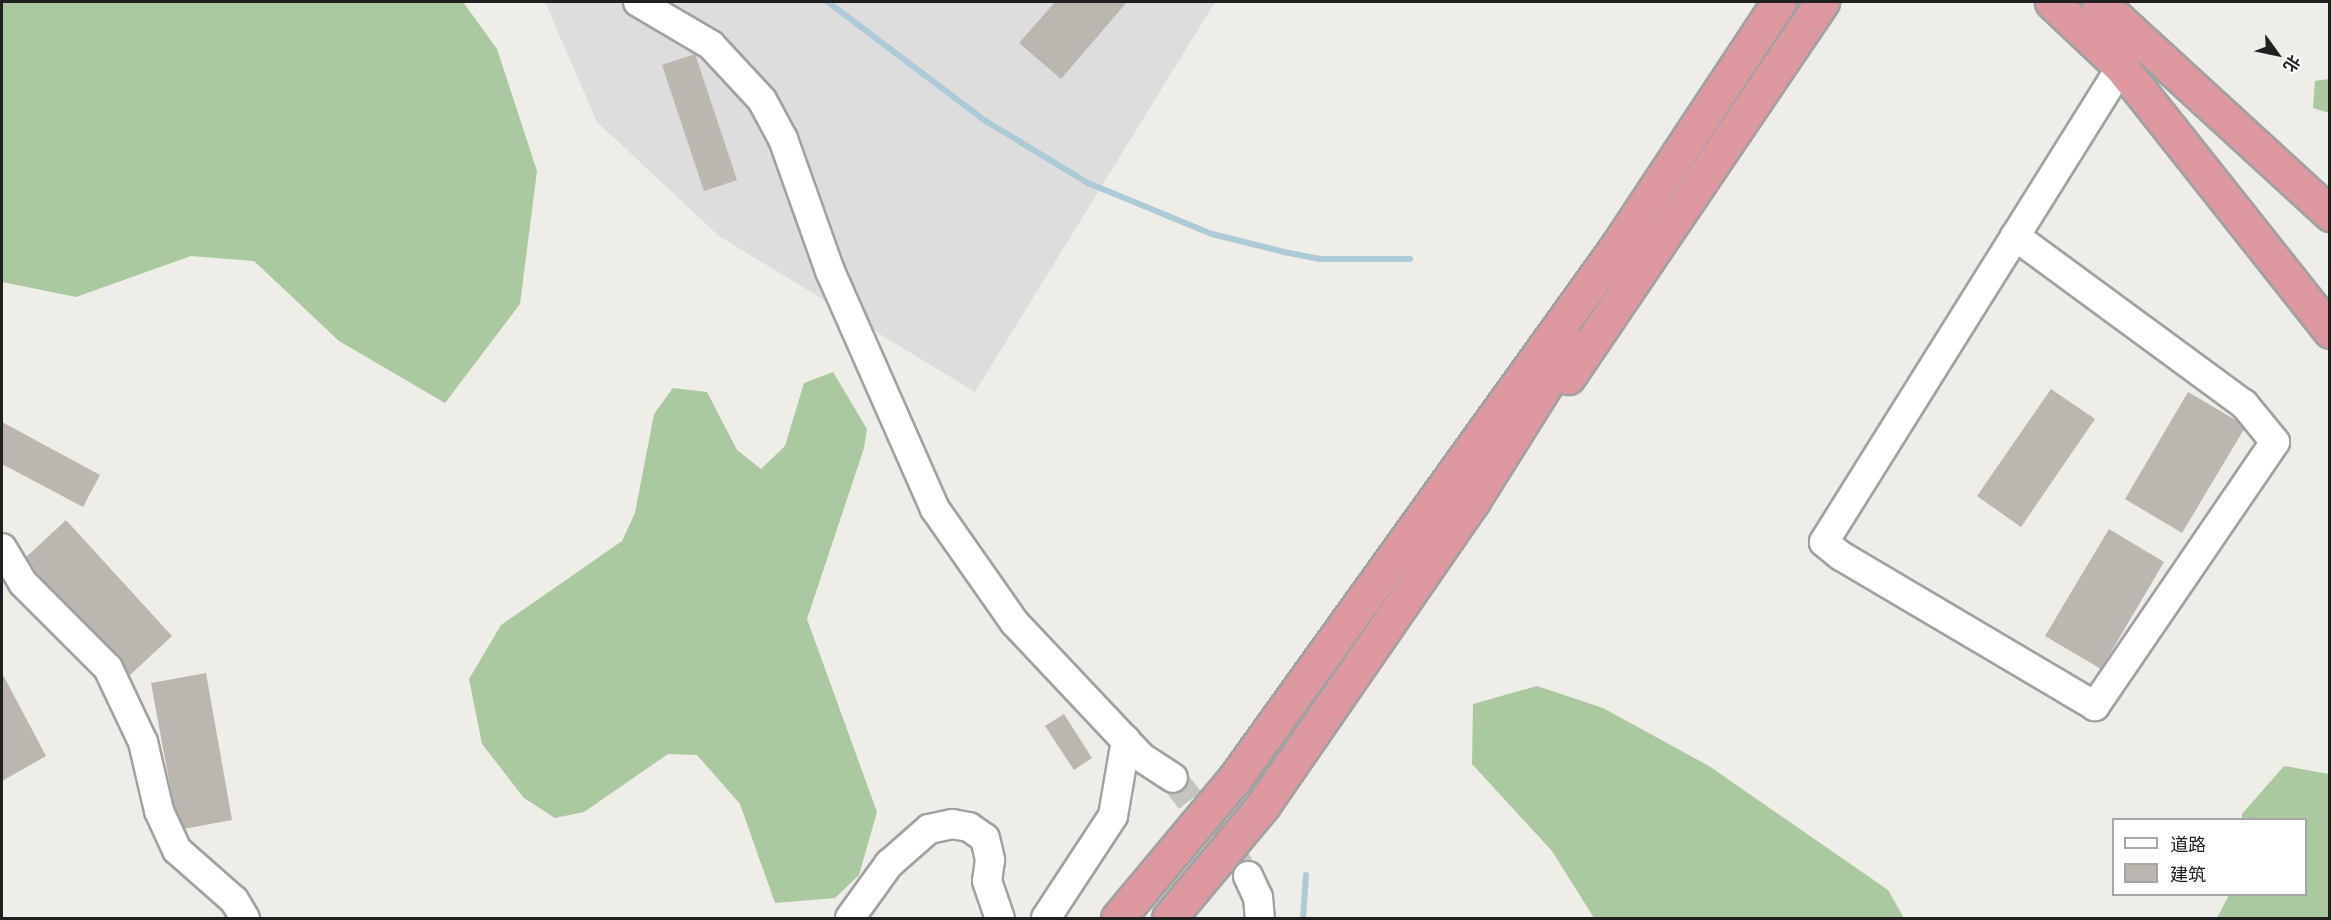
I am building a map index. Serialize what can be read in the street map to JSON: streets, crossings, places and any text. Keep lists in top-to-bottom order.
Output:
{
  "legend": ["道路", "建筑"],
  "north": "bottom right"
}
